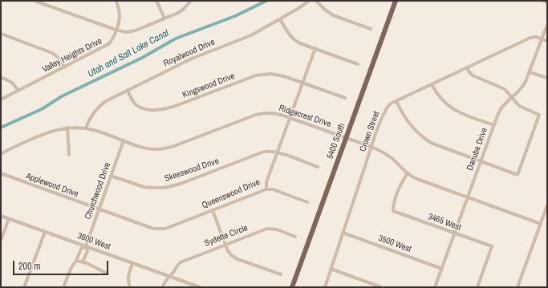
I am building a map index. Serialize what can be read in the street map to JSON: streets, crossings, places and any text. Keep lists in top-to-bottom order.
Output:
{
  "streets": {
    "main road": ["5400 South"],
    "street": [
      "Royalwood Drive",
      "Valley Heights Drive",
      "Kingswood Drive",
      "Ridgecrest Drive",
      "Crown Street",
      "Danube Drive",
      "Skeeswood Drive",
      "Applewood Drive",
      "Churchwood Drive",
      "Queenswood Drive",
      "3465 West",
      "Sydette Circle",
      "3600 West",
      "3500 West"
    ]
  },
  "crossings": [
    ["Royalwood Drive", "Kingswood Drive"],
    ["Royalwood Drive", "Ridgecrest Drive"],
    ["Kingswood Drive", "Queenswood Drive"],
    ["Ridgecrest Drive", "Crown Street"],
    ["Ridgecrest Drive", "5400 South"],
    ["Ridgecrest Drive", "Danube Drive"],
    ["Ridgecrest Drive", "Churchwood Drive"],
    ["Ridgecrest Drive", "Queenswood Drive"],
    ["Ridgecrest Drive", "3465 West"],
    ["Crown Street", "Danube Drive"],
    ["Crown Street", "3500 West"],
    ["Danube Drive", "3465 West"],
    ["Danube Drive", "3500 West"],
    ["Skeeswood Drive", "Churchwood Drive"],
    ["Skeeswood Drive", "Queenswood Drive"],
    ["Applewood Drive", "Churchwood Drive"],
    ["Applewood Drive", "Queenswood Drive"],
    ["Churchwood Drive", "Queenswood Drive"],
    ["Churchwood Drive", "3600 West"],
    ["Sydette Circle", "3600 West"]
  ],
  "water": ["Utah and Salt Lake Canal"],
  "scale_bar": "200 m"
}
